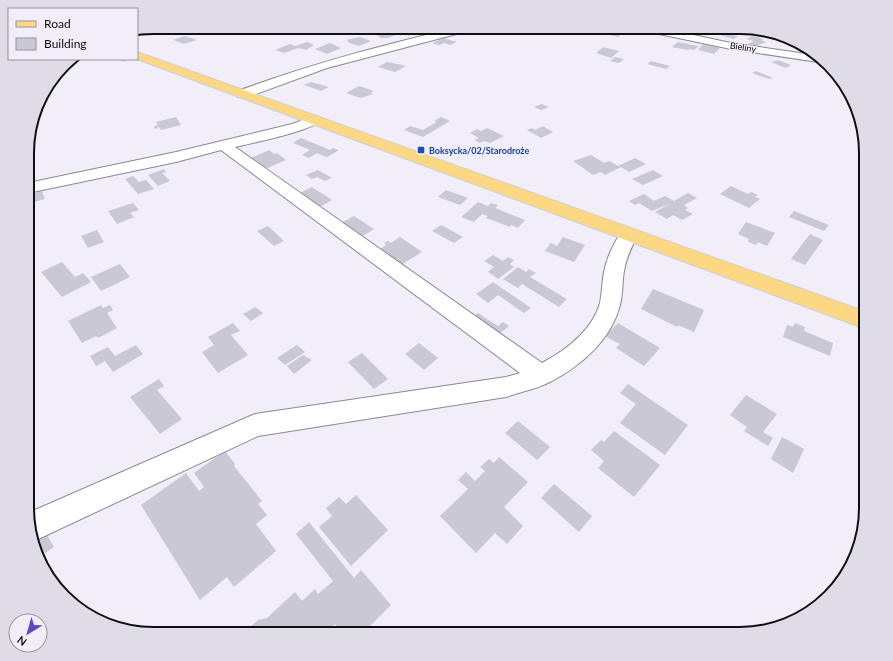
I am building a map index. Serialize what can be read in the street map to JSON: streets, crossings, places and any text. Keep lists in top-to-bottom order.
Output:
{
  "streets": {
    "street": ["Bieliny"]
  },
  "places": {
    "transit": ["Boksycka/02/Starodroże"]
  },
  "legend": ["Road", "Building"],
  "north": "bottom left"
}
